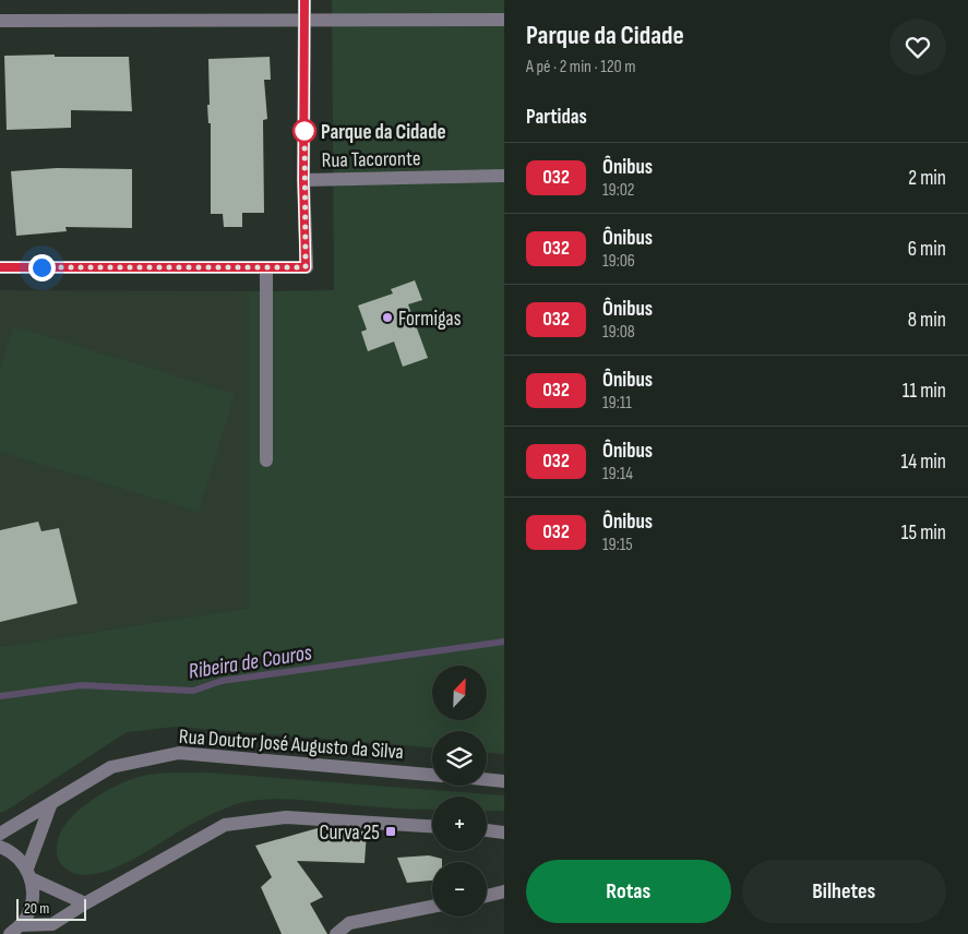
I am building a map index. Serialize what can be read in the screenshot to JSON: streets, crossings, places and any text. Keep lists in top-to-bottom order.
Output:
{
  "streets": {
    "street": ["Rua Tacoronte", "Rua Doutor José Augusto da Silva"]
  },
  "water": ["Ribeira de Couros"],
  "places": {
    "other": ["Parque da Cidade", "Formigas"],
    "transit": ["Curva 25"]
  },
  "lines": ["bus line 032"],
  "scale_bar": "20 m",
  "north": "top right",
  "page": {
    "heading": [
      ["Parque da Cidade", "A pé · 2 min · 120 m"],
      "Partidas"
    ],
    "list": [
      {
        "mark": "032",
        "name": "Ônibus",
        "note": "19:02",
        "value": "2 min"
      },
      {
        "mark": "032",
        "name": "Ônibus",
        "note": "19:06",
        "value": "6 min"
      },
      {
        "mark": "032",
        "name": "Ônibus",
        "note": "19:08",
        "value": "8 min"
      },
      {
        "mark": "032",
        "name": "Ônibus",
        "note": "19:11",
        "value": "11 min"
      },
      {
        "mark": "032",
        "name": "Ônibus",
        "note": "19:14",
        "value": "14 min"
      },
      {
        "mark": "032",
        "name": "Ônibus",
        "note": "19:15",
        "value": "15 min"
      }
    ],
    "map_buttons": ["+", "−"],
    "buttons": ["Rotas", "Bilhetes"],
    "scale": "20 m"
  }
}
